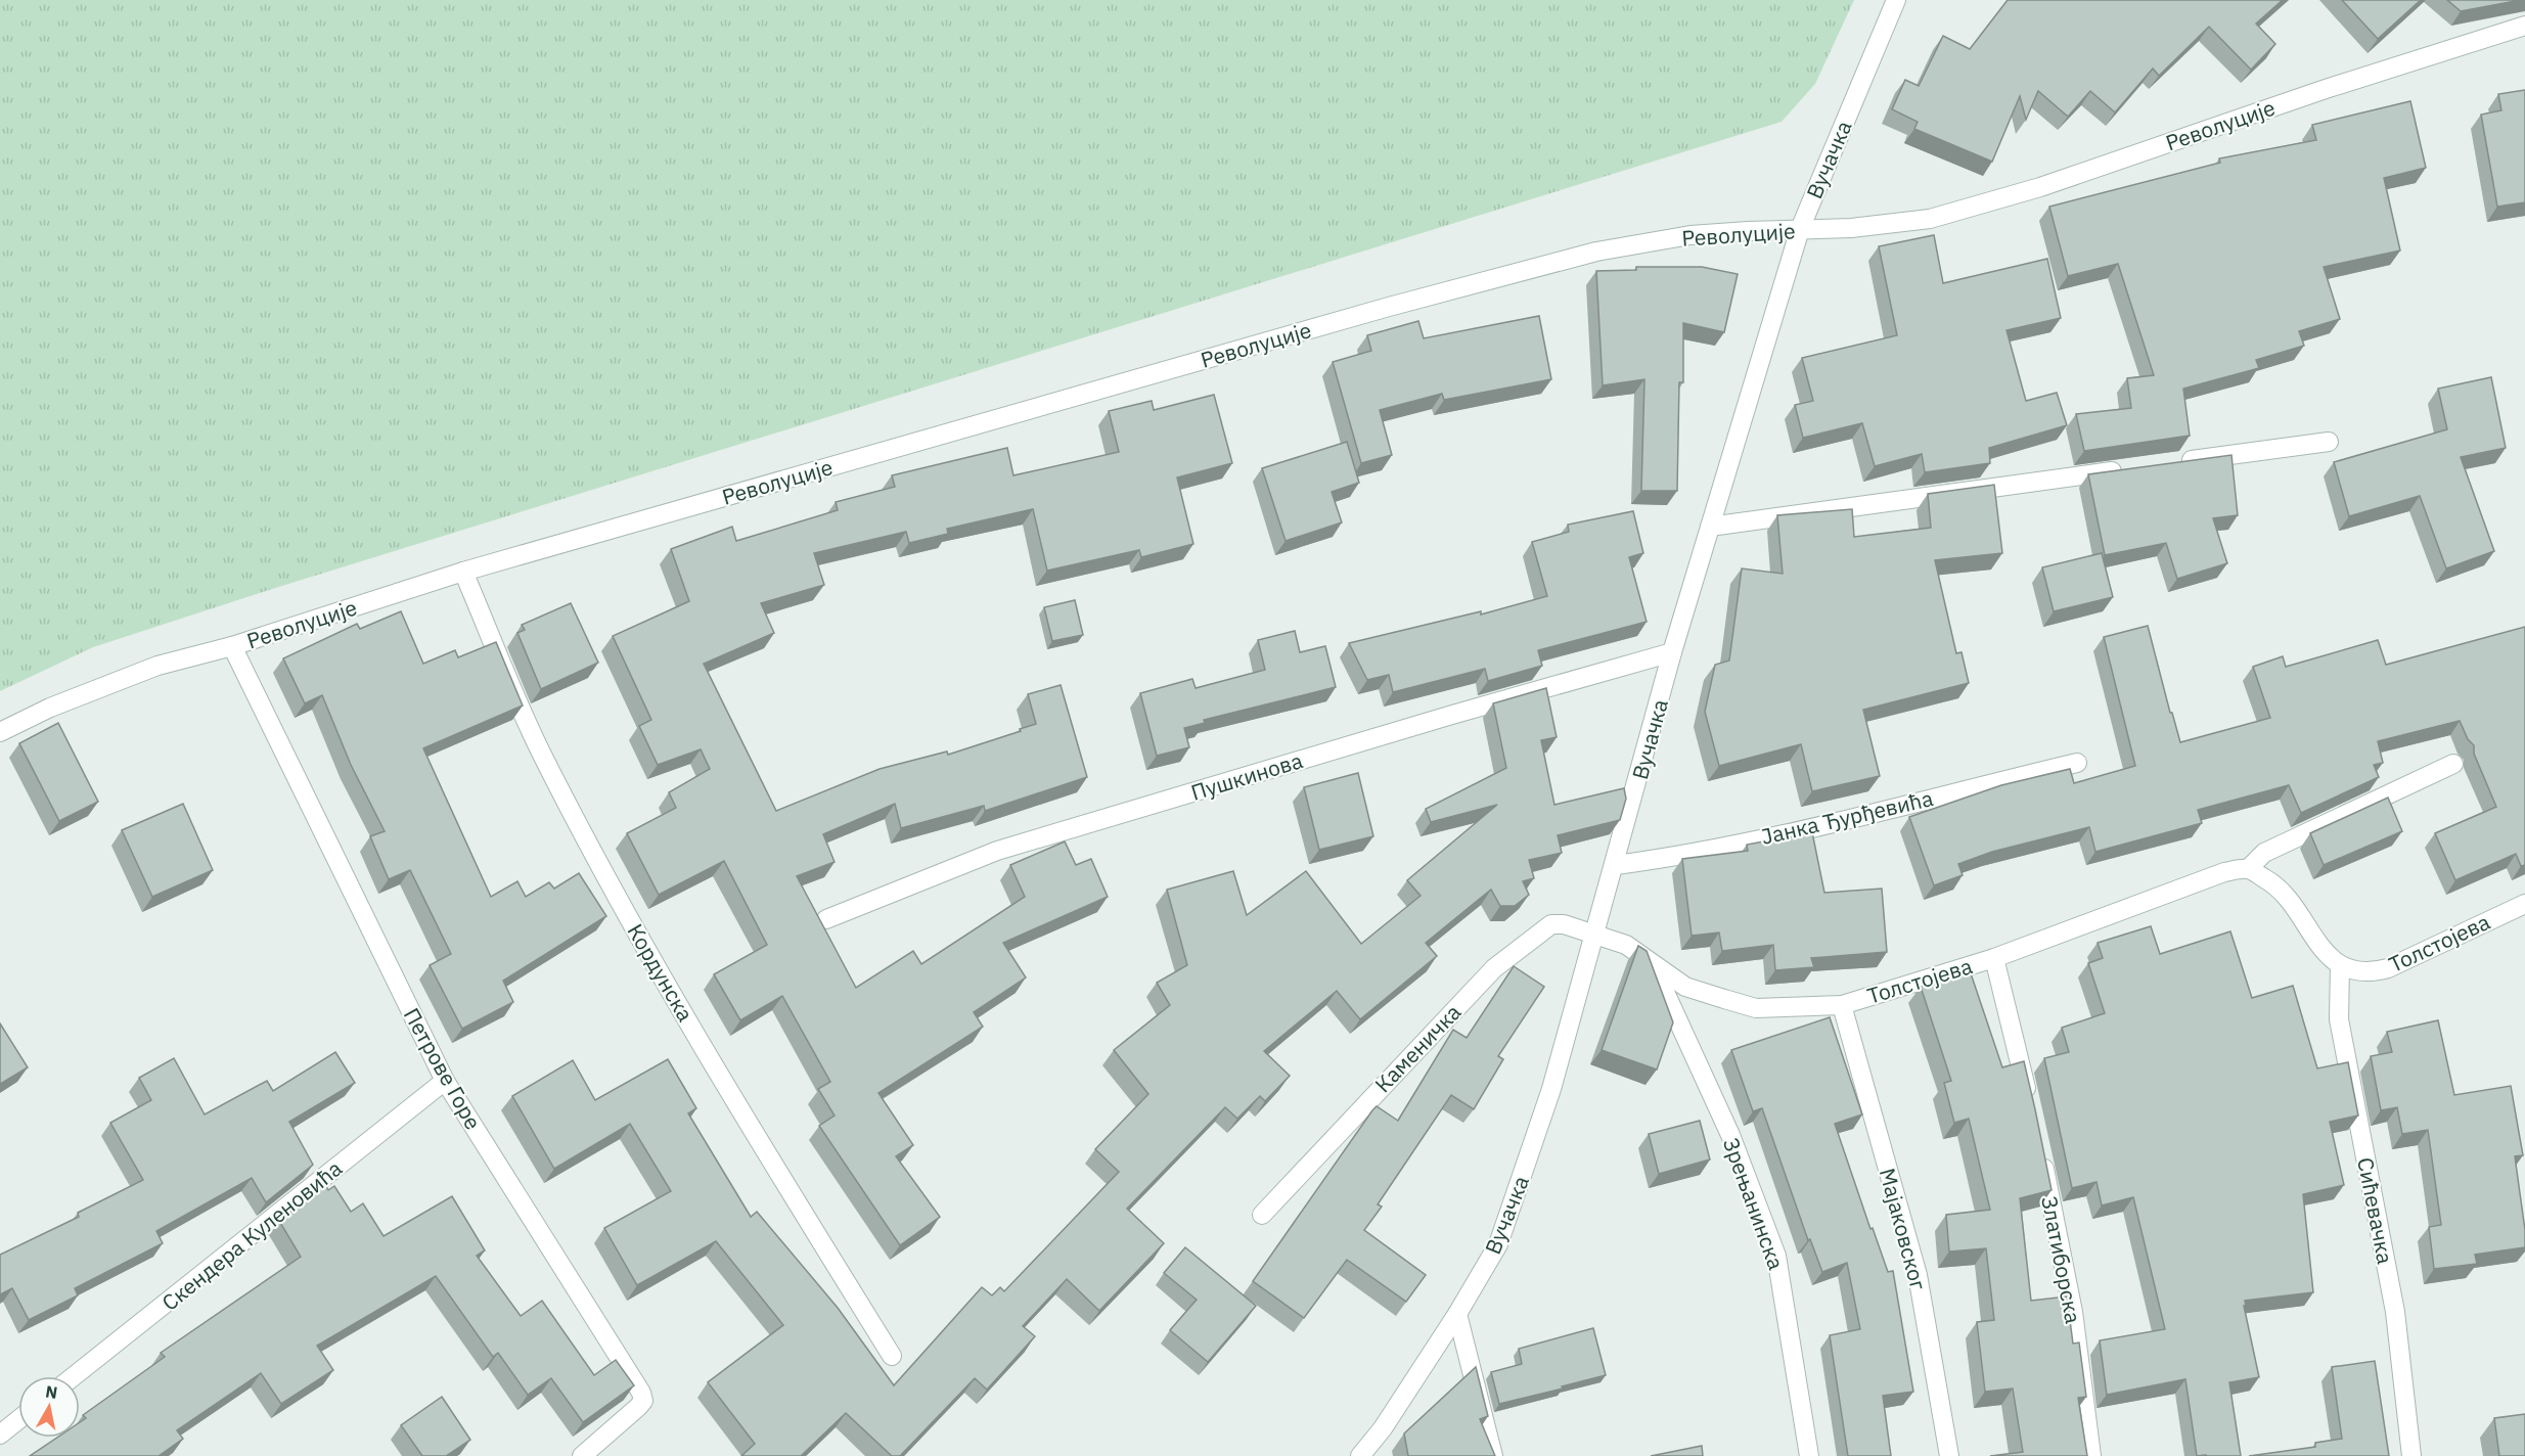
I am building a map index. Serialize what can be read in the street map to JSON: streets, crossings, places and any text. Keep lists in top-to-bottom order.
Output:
{
  "streets": {
    "street": [
      "Револуције",
      "Вучачка",
      "Пушкинова",
      "Јанка Ђурђевића",
      "Толстојева",
      "Кордунска",
      "Каменичка",
      "Петрове Горе",
      "Зрењанинска",
      "Сићевачка",
      "Мајаковског",
      "Скендера Куленовића",
      "Златиборска"
    ]
  },
  "crossings": [
    ["Револуције", "Вучачка"],
    ["Револуције", "Кордунска"],
    ["Револуције", "Петрове Горе"],
    ["Вучачка", "Пушкинова"],
    ["Вучачка", "Јанка Ђурђевића"],
    ["Вучачка", "Толстојева"],
    ["Вучачка", "Каменичка"],
    ["Толстојева", "Каменичка"],
    ["Толстојева", "Зрењанинска"],
    ["Толстојева", "Сићевачка"],
    ["Толстојева", "Мајаковског"],
    ["Петрове Горе", "Скендера Куленовића"]
  ],
  "north": "top"
}
